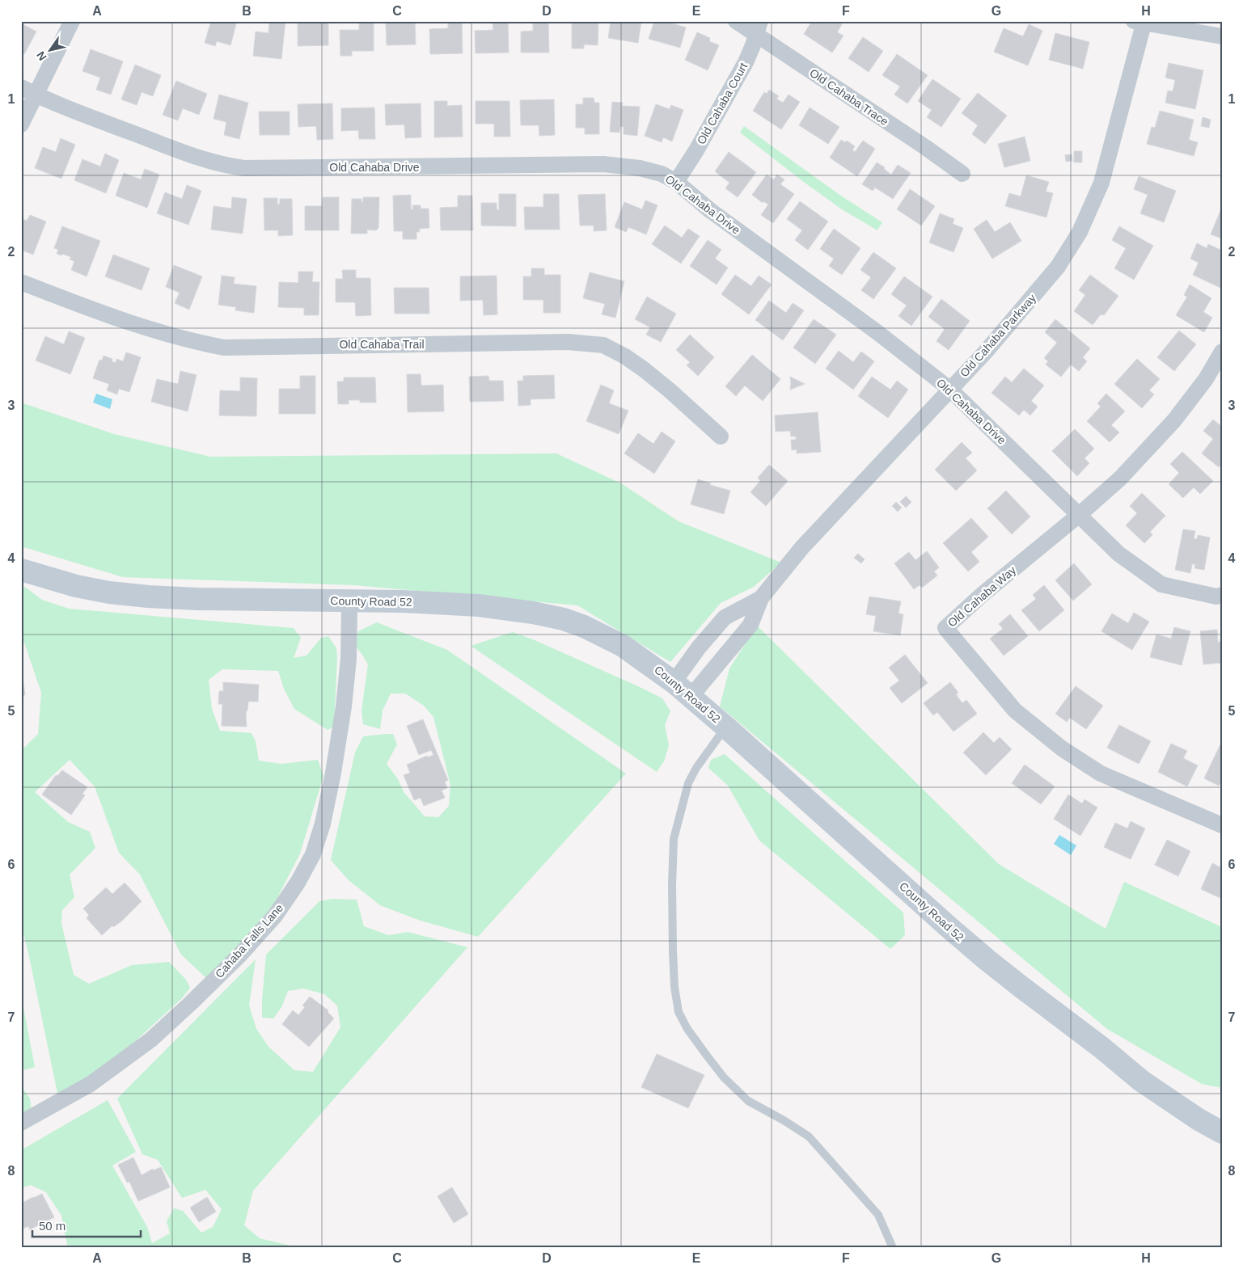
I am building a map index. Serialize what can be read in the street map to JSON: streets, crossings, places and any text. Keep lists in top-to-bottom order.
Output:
{
  "streets": {
    "main road": ["County Road 52"],
    "street": [
      "Old Cahaba Trace",
      "Old Cahaba Court",
      "Old Cahaba Drive",
      "Old Cahaba Parkway",
      "Old Cahaba Trail",
      "Old Cahaba Way",
      "Cahaba Falls Lane"
    ]
  },
  "crossings": [
    ["Old Cahaba Trace", "Old Cahaba Court"],
    ["Old Cahaba Court", "Old Cahaba Drive"],
    ["Old Cahaba Drive", "Old Cahaba Parkway"],
    ["Old Cahaba Drive", "Old Cahaba Way"],
    ["Old Cahaba Parkway", "County Road 52"],
    ["County Road 52", "Cahaba Falls Lane"]
  ],
  "scale_bar": "50 m",
  "north": "bottom left",
  "grid": {
    "columns": [
      "A",
      "B",
      "C",
      "D",
      "E",
      "F",
      "G",
      "H"
    ],
    "rows": [
      "1",
      "2",
      "3",
      "4",
      "5",
      "6",
      "7",
      "8"
    ]
  }
}
